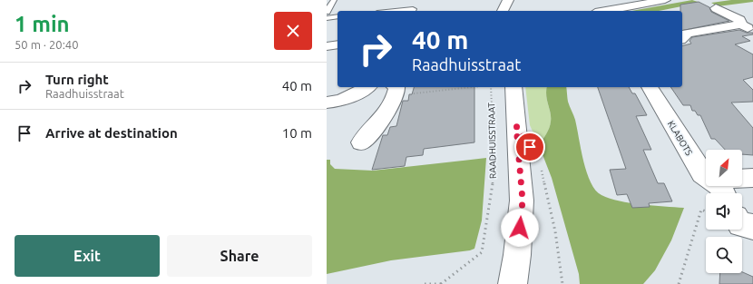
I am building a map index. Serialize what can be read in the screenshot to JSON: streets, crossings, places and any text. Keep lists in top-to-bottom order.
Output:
{
  "streets": {
    "street": ["KLABOTS"],
    "path": ["RAADHUISSTRAAT"]
  },
  "north": "top right",
  "page": {
    "heading": ["1 min", "50 m · 20:40"],
    "turn": ["40 m", "Raadhuisstraat"],
    "list": [
      {
        "name": "Turn right",
        "note": "Raadhuisstraat",
        "value": "40 m"
      },
      {
        "name": "Arrive at destination",
        "value": "10 m"
      }
    ],
    "buttons": ["Exit", "Share"]
  }
}
